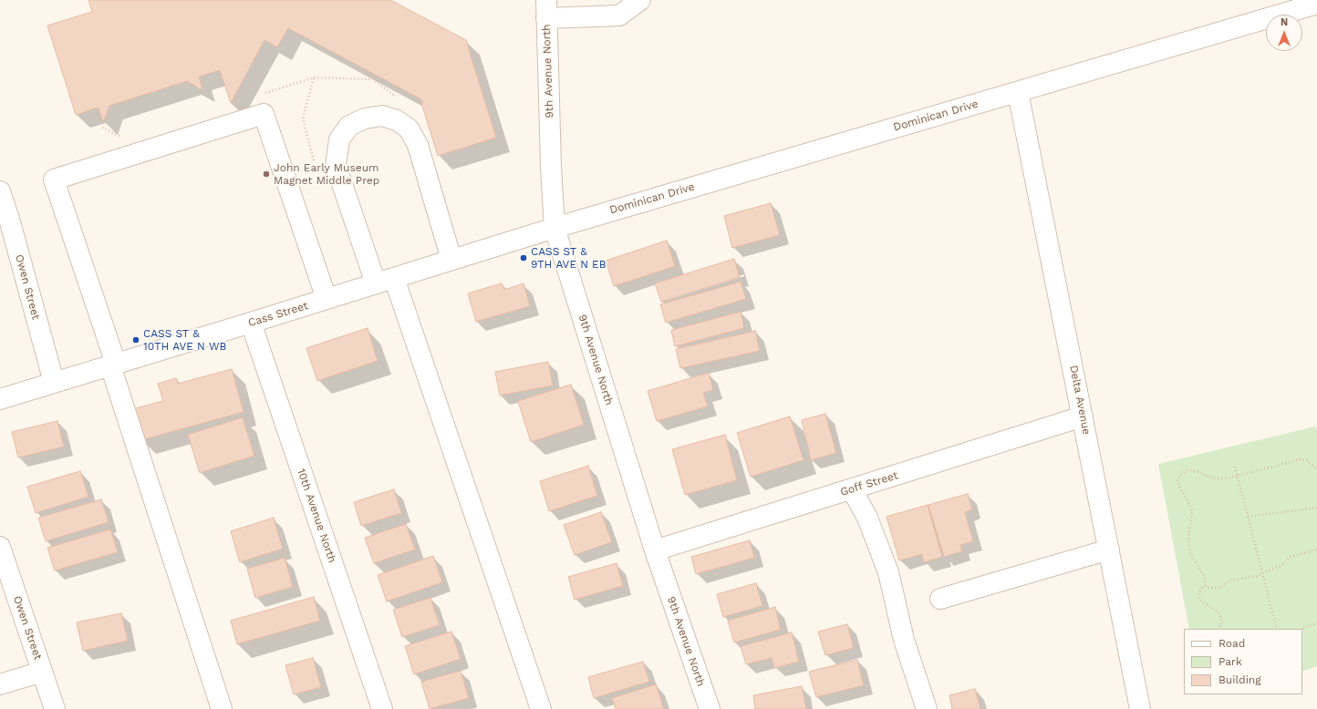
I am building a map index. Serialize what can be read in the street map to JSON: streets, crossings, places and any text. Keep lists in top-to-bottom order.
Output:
{
  "streets": {
    "street": [
      "9th Avenue North",
      "Dominican Drive",
      "Owen Street",
      "Cass Street",
      "Delta Avenue",
      "Goff Street",
      "10th Avenue North"
    ]
  },
  "crossings": [
    ["9th Avenue North", "Dominican Drive"],
    ["9th Avenue North", "Cass Street"],
    ["9th Avenue North", "Goff Street"],
    ["Dominican Drive", "Cass Street"],
    ["Dominican Drive", "Delta Avenue"],
    ["Owen Street", "Cass Street"],
    ["Cass Street", "10th Avenue North"],
    ["Delta Avenue", "Goff Street"]
  ],
  "places": ["John Early Museum Magnet Middle Prep", "CASS ST & 9TH AVE N EB", "CASS ST & 10TH AVE N WB"],
  "legend": ["Road", "Park", "Building"],
  "north": "top"
}
